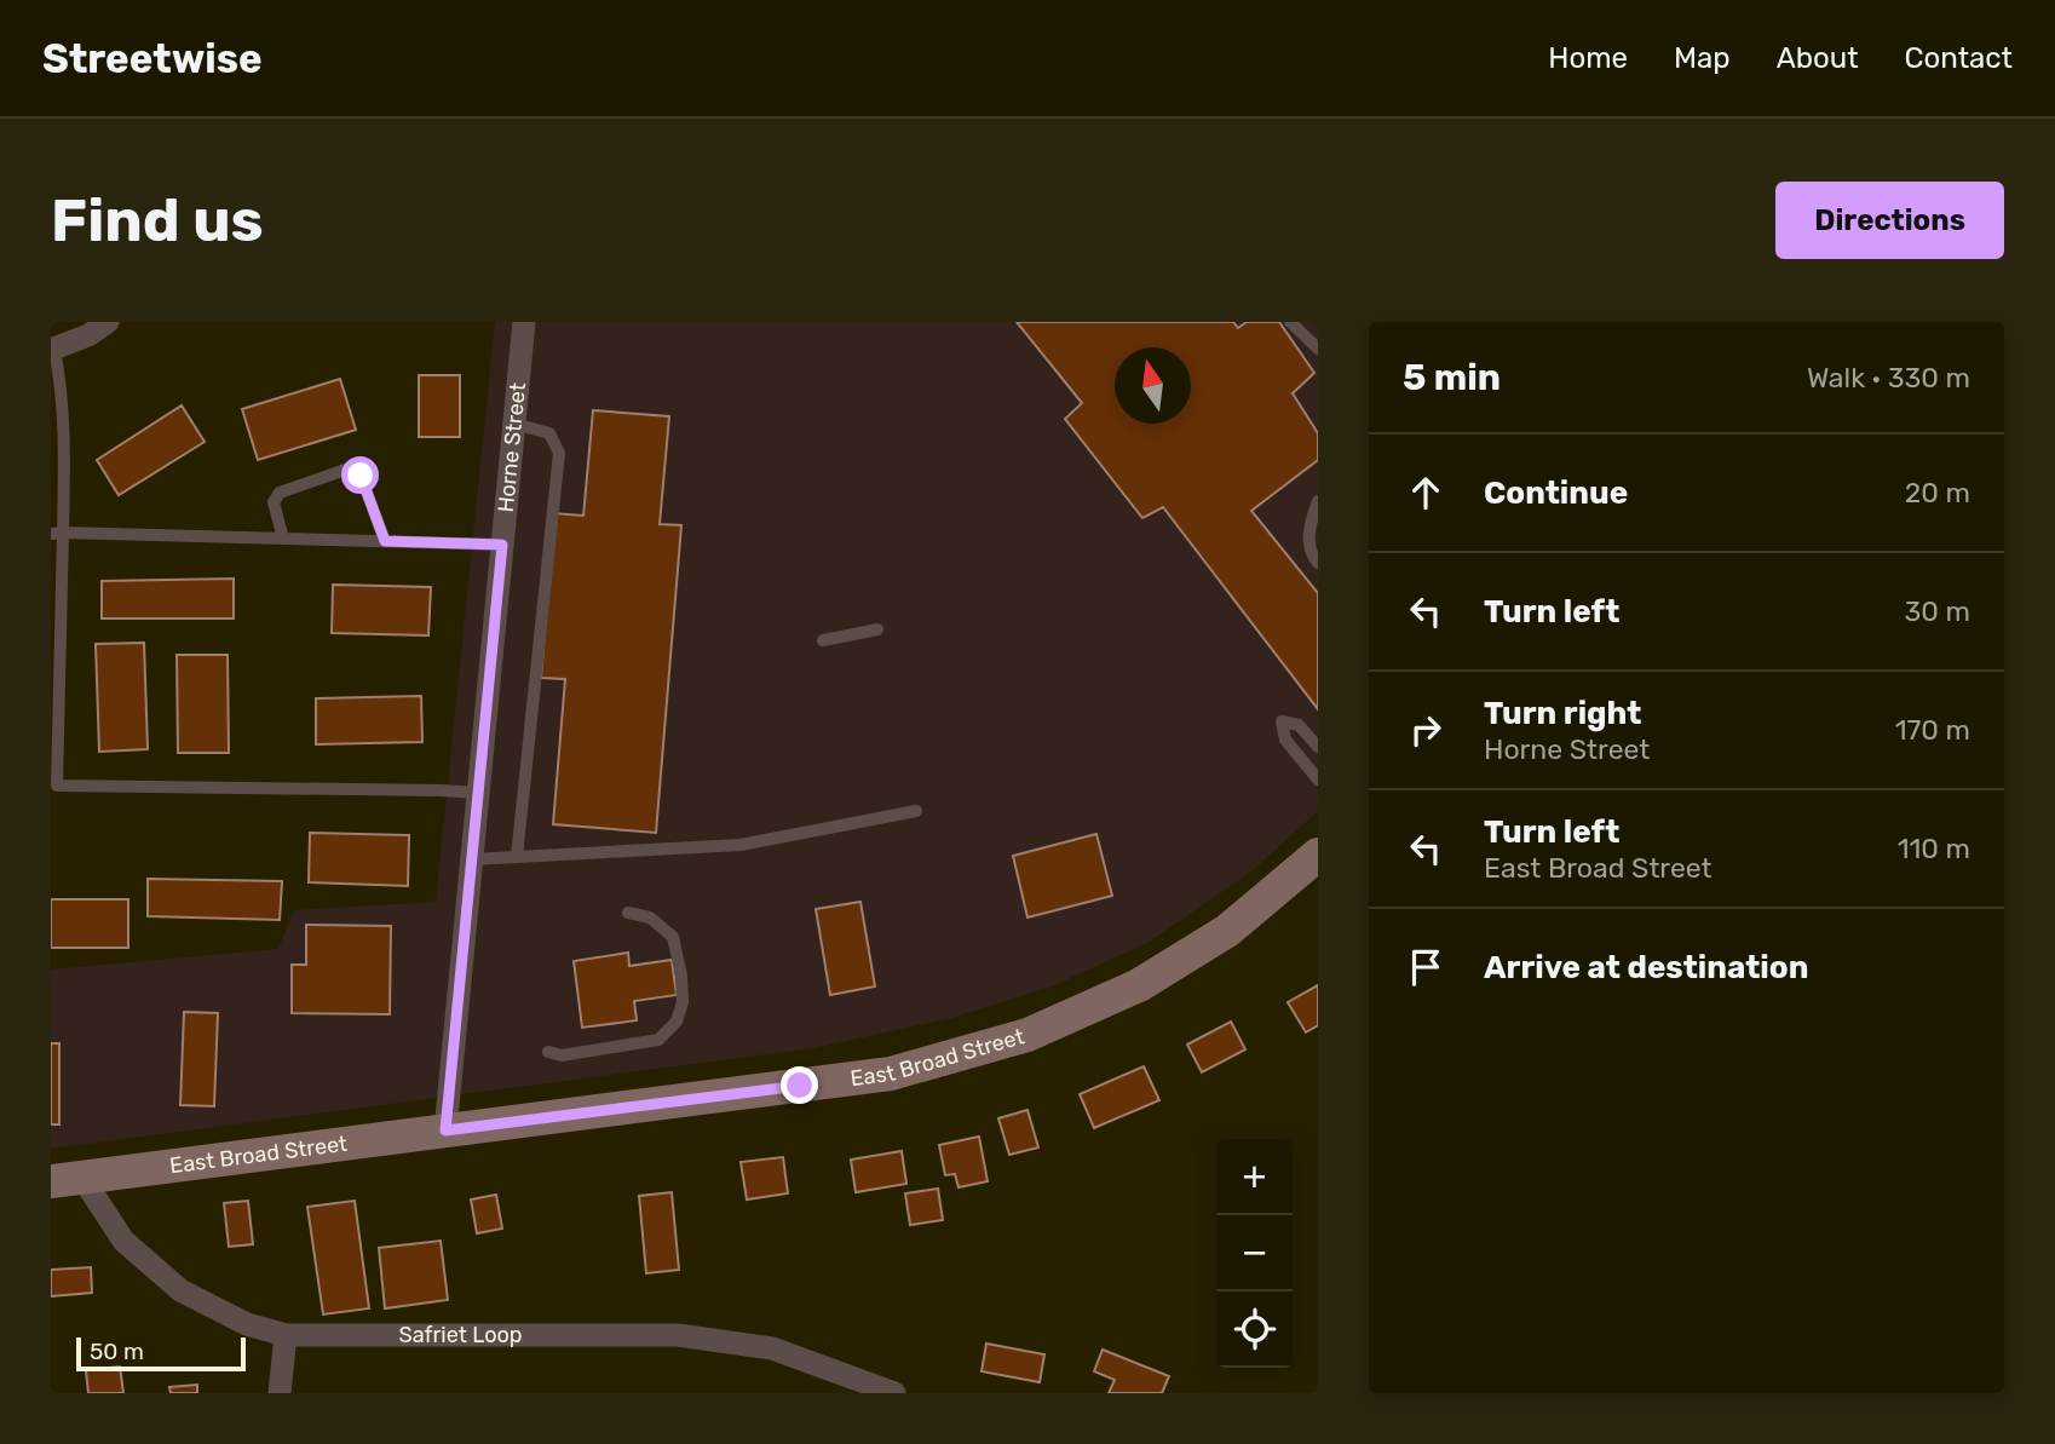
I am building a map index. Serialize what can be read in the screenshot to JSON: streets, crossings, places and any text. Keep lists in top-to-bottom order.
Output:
{
  "streets": {
    "main road": ["East Broad Street"],
    "street": ["Horne Street", "Safriet Loop"]
  },
  "crossings": [
    ["Horne Street", "East Broad Street"],
    ["East Broad Street", "Safriet Loop"]
  ],
  "scale_bar": "50 m",
  "north": "top",
  "page": {
    "header": "Streetwise",
    "nav": [
      "Home",
      "Map",
      "About",
      "Contact"
    ],
    "buttons": "Directions",
    "title": "Find us",
    "heading": ["5 min", "Walk · 330 m"],
    "list": [
      ["Continue", "20 m"],
      ["Turn left", "30 m"],
      ["Turn right", "Horne Street", "170 m"],
      ["Turn left", "East Broad Street", "110 m"],
      "Arrive at destination"
    ],
    "map_buttons": ["+", "−"],
    "scale": "50 m"
  }
}
